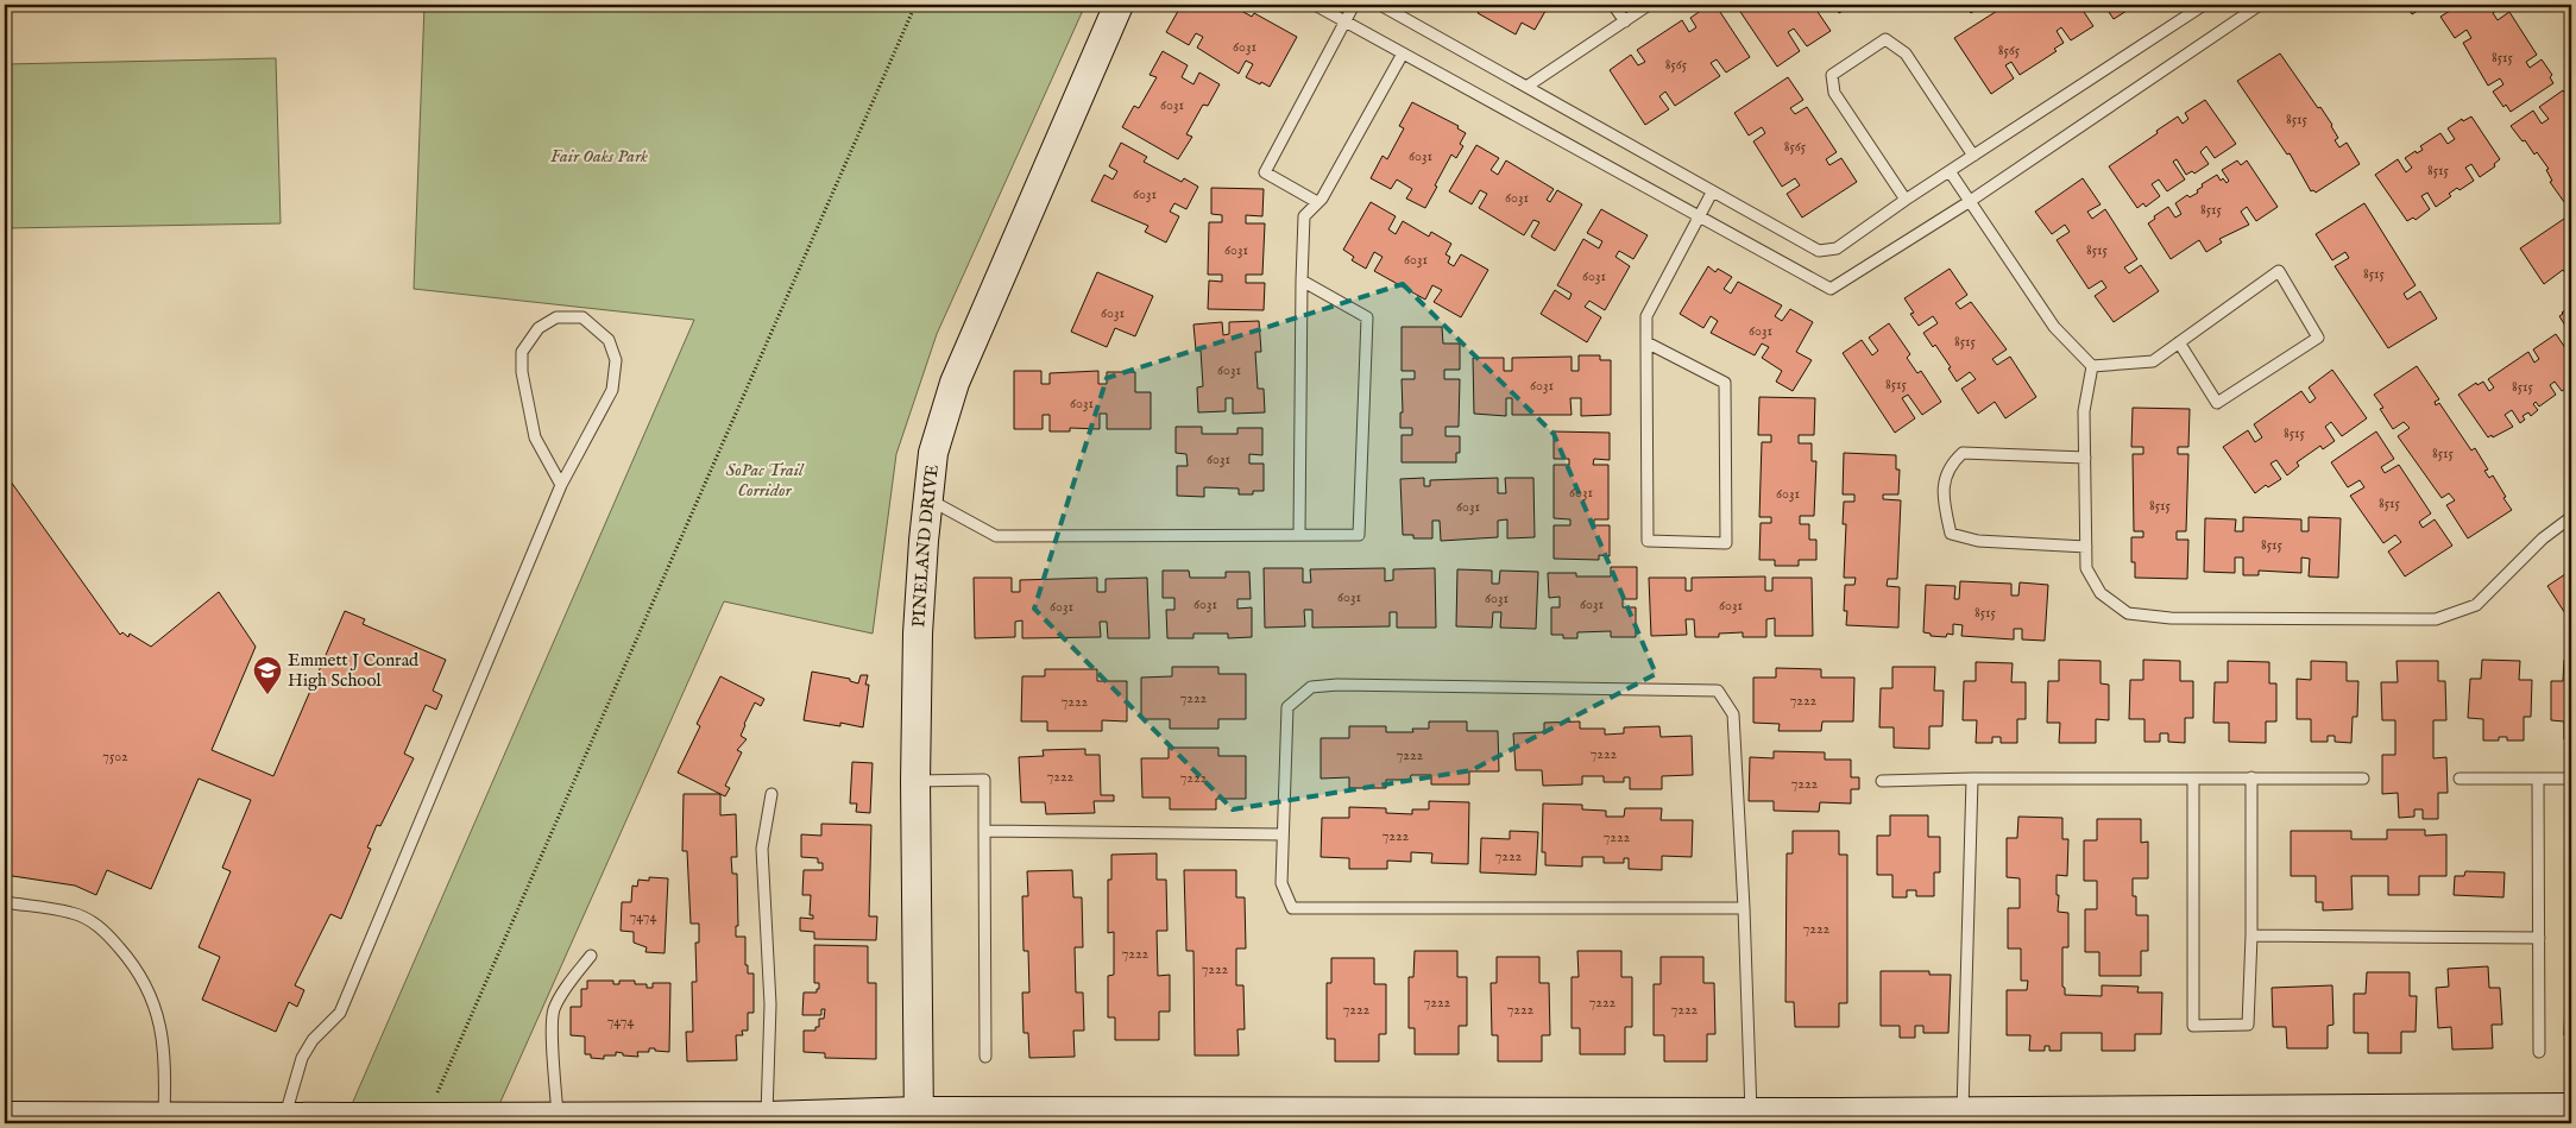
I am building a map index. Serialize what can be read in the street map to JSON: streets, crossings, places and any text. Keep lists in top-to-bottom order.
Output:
{
  "streets": {
    "main road": ["PINELAND DRIVE"]
  },
  "parks": ["Fair Oaks Park", "SoPac Trail Corridor"],
  "places": {
    "school or university": ["Emmett J Conrad High School"]
  },
  "house_numbers": [
    "6031",
    "8565",
    "8515",
    "8565",
    "6031",
    "8515",
    "8565",
    "6031",
    "8515",
    "6031",
    "6031",
    "8515",
    "6031",
    "8515",
    "6031",
    "8515",
    "6031",
    "6031",
    "6031",
    "8515",
    "6031",
    "8515",
    "6031",
    "8515",
    "6031",
    "8515",
    "8515",
    "6031",
    "6031",
    "6031",
    "8515",
    "8515",
    "6031",
    "8515",
    "6031",
    "6031",
    "6031",
    "6031",
    "6031",
    "6031",
    "8515",
    "7222",
    "7222",
    "7222",
    "7222",
    "7222",
    "7502",
    "7222",
    "7222",
    "7222",
    "7222",
    "7222",
    "7222",
    "7474",
    "7222",
    "7222",
    "7222",
    "7222",
    "7222",
    "7222",
    "7222",
    "7222",
    "7474"
  ]
}
